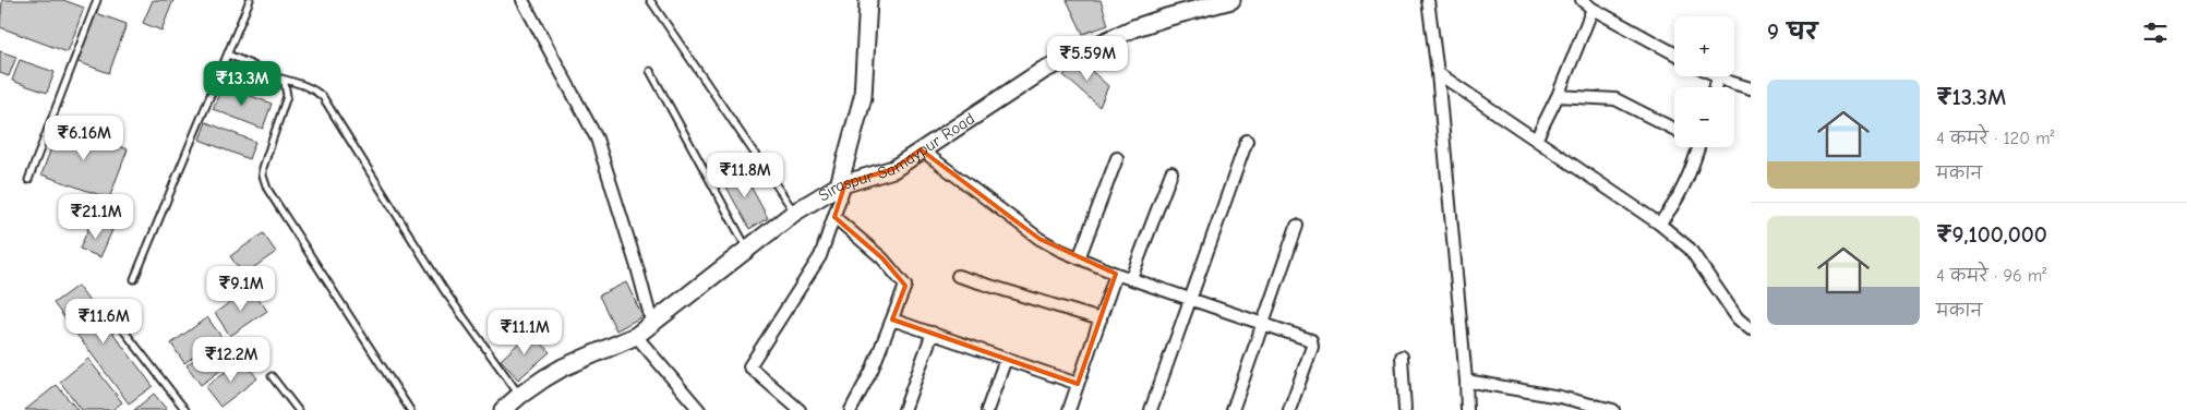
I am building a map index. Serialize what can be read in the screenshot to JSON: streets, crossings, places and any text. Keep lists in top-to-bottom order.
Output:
{
  "streets": {
    "street": ["Siraspur Samaypur Road"]
  },
  "page": {
    "heading": "9 घर",
    "map_buttons": ["+", "−"],
    "price": [
      "₹5.59M",
      "₹13.3M",
      "₹6.16M",
      "₹11.8M",
      "₹21.1M",
      "₹9.1M",
      "₹11.6M",
      "₹11.1M",
      "₹12.2M"
    ],
    "list": [
      {
        "name": "₹13.3M",
        "note": "4 कमरे · 120 m² · मकान"
      },
      {
        "name": "₹9,100,000",
        "note": "4 कमरे · 96 m² · मकान"
      }
    ]
  }
}
